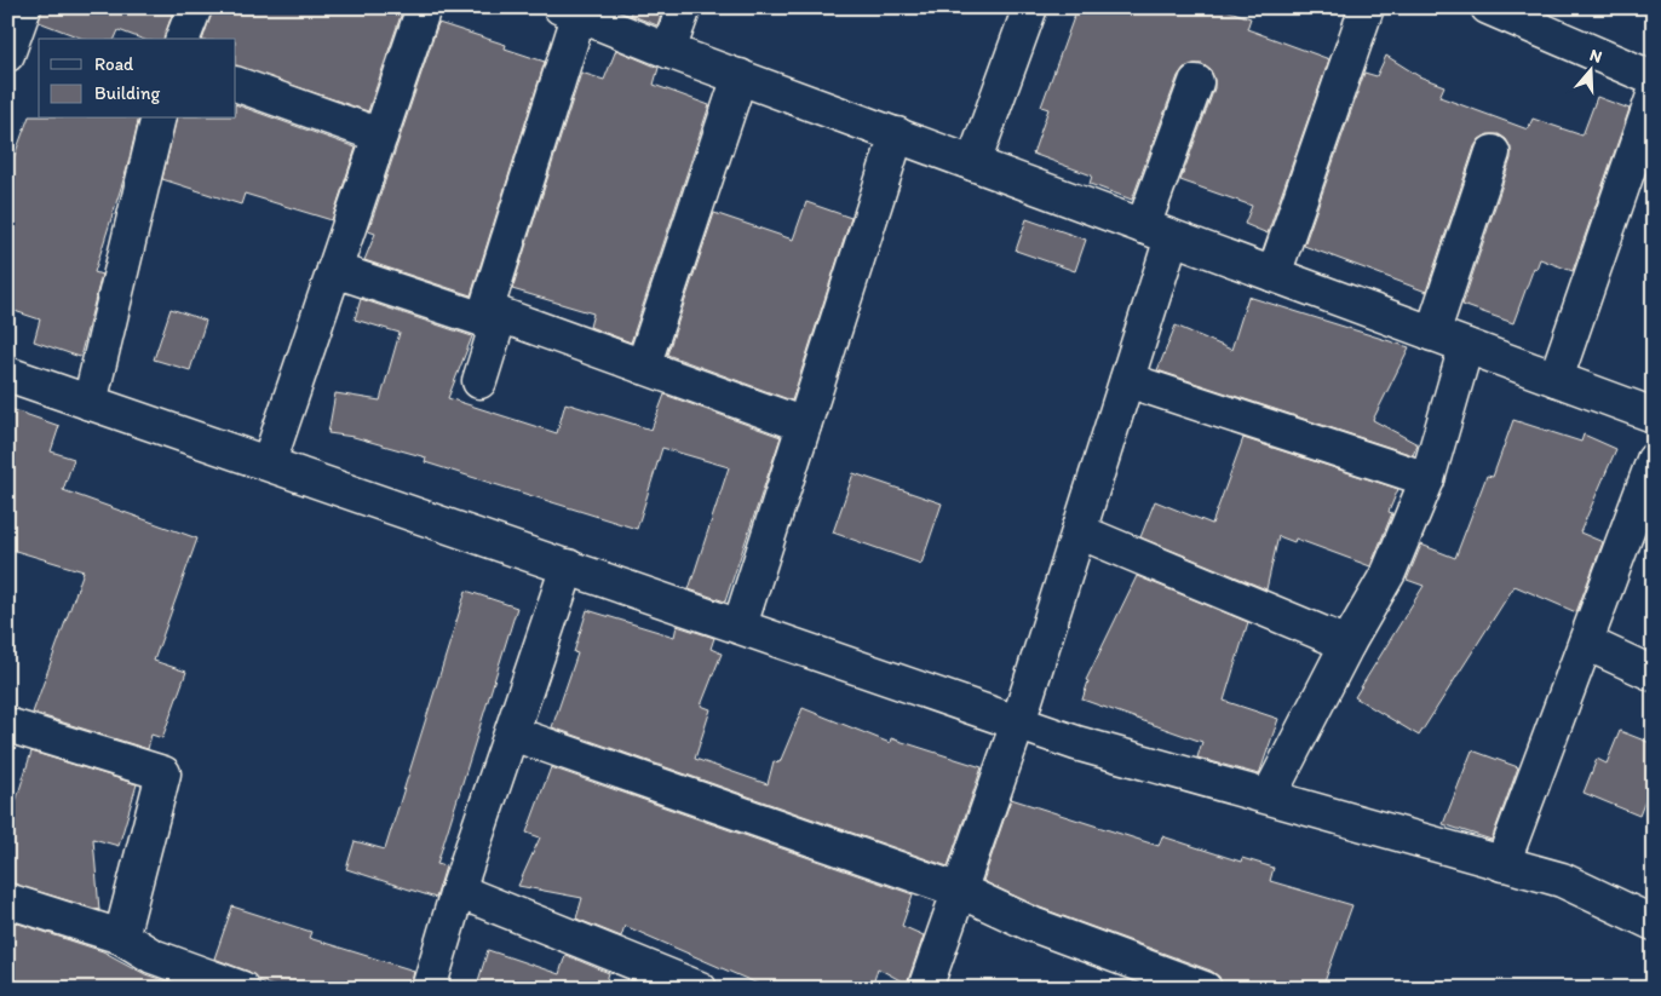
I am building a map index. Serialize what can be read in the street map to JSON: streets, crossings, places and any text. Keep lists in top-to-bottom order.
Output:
{
  "legend": ["Road", "Building"],
  "north": "top"
}
